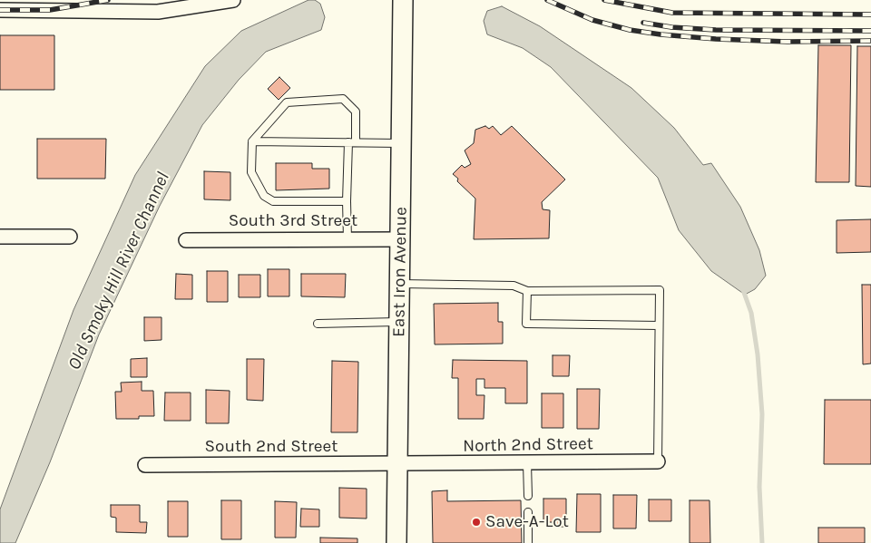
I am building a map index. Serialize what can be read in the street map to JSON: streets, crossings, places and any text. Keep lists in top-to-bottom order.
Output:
{
  "streets": {
    "street": [
      "South 3rd Street",
      "East Iron Avenue",
      "North 2nd Street",
      "South 2nd Street"
    ]
  },
  "crossings": [
    ["South 3rd Street", "East Iron Avenue"],
    ["East Iron Avenue", "North 2nd Street"],
    ["East Iron Avenue", "South 2nd Street"],
    ["North 2nd Street", "South 2nd Street"]
  ],
  "water": ["Old Smoky Hill River Channel"],
  "places": ["Save-A-Lot"]
}
